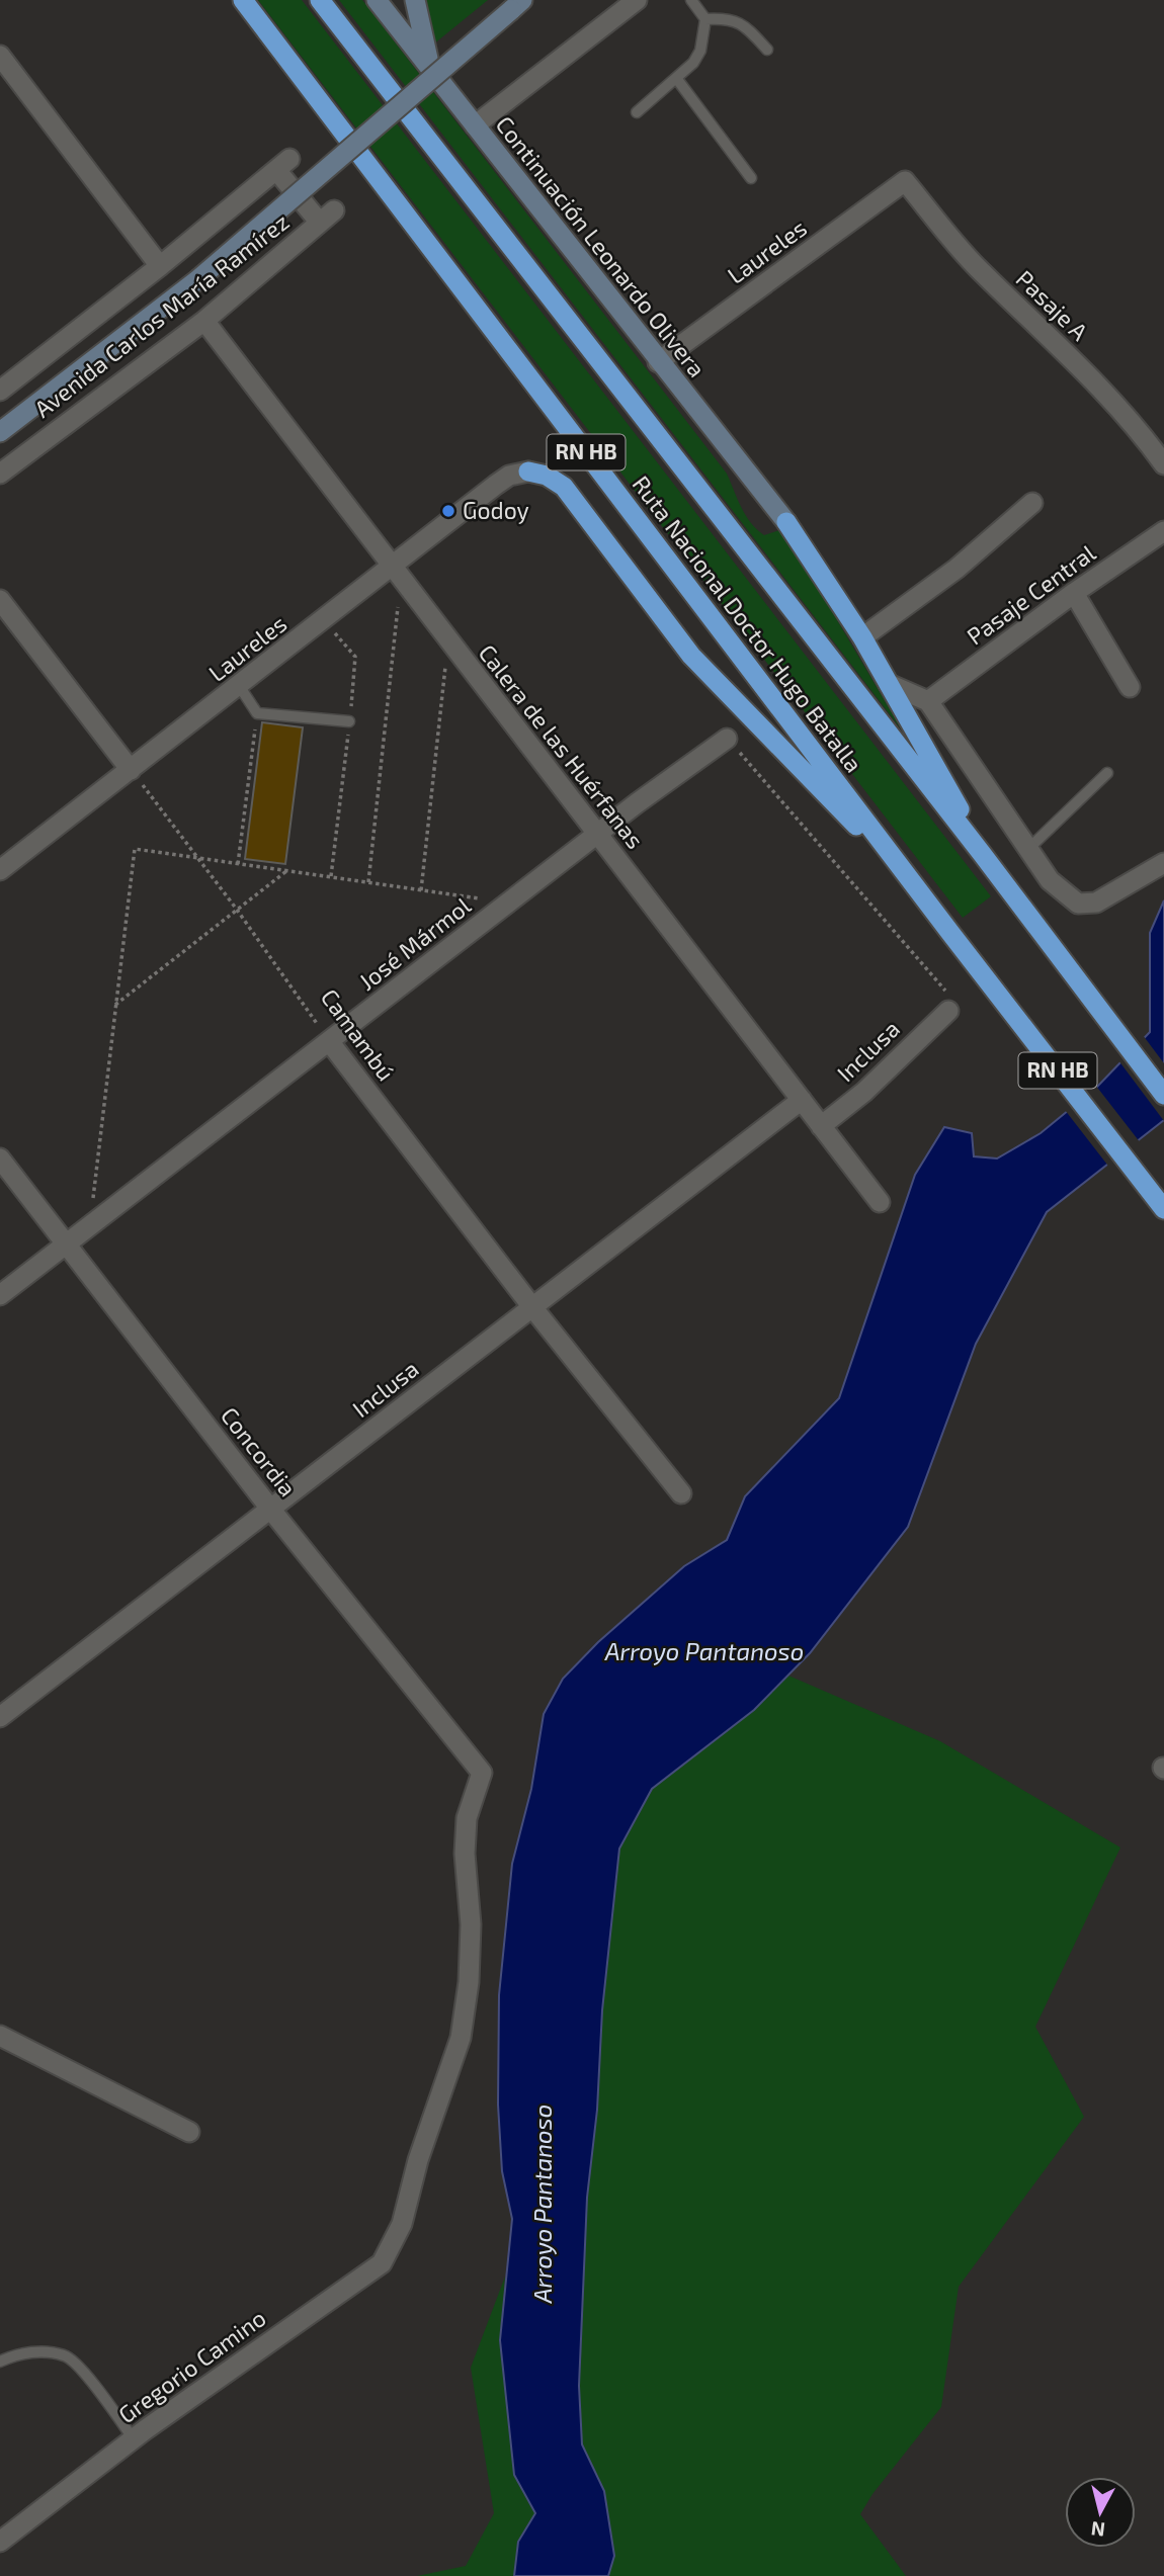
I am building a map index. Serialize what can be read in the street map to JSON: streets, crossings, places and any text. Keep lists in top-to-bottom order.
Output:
{
  "streets": {
    "highway": ["RN HB", "Ruta Nacional Doctor Hugo Batalla"],
    "main road": ["Continuación Leonardo Olivera", "Avenida Carlos María Ramírez"],
    "street": [
      "Laureles",
      "Pasaje A",
      "Pasaje Central",
      "Calera de las Huérfanas",
      "José Mármol",
      "Camambú",
      "Inclusa",
      "Concordia",
      "Gregorio Camino"
    ]
  },
  "crossings": [
    ["Continuación Leonardo Olivera", "Laureles"],
    ["Laureles", "Pasaje A"],
    ["Laureles", "Calera de las Huérfanas"],
    ["Laureles", "Camambú"],
    ["Avenida Carlos María Ramírez", "Calera de las Huérfanas"],
    ["Calera de las Huérfanas", "José Mármol"],
    ["Calera de las Huérfanas", "Inclusa"],
    ["José Mármol", "Camambú"],
    ["José Mármol", "Concordia"],
    ["Camambú", "Inclusa"],
    ["Inclusa", "Concordia"],
    ["Concordia", "Gregorio Camino"]
  ],
  "water": ["Arroyo Pantanoso"],
  "places": ["Godoy"],
  "north": "bottom"
}
